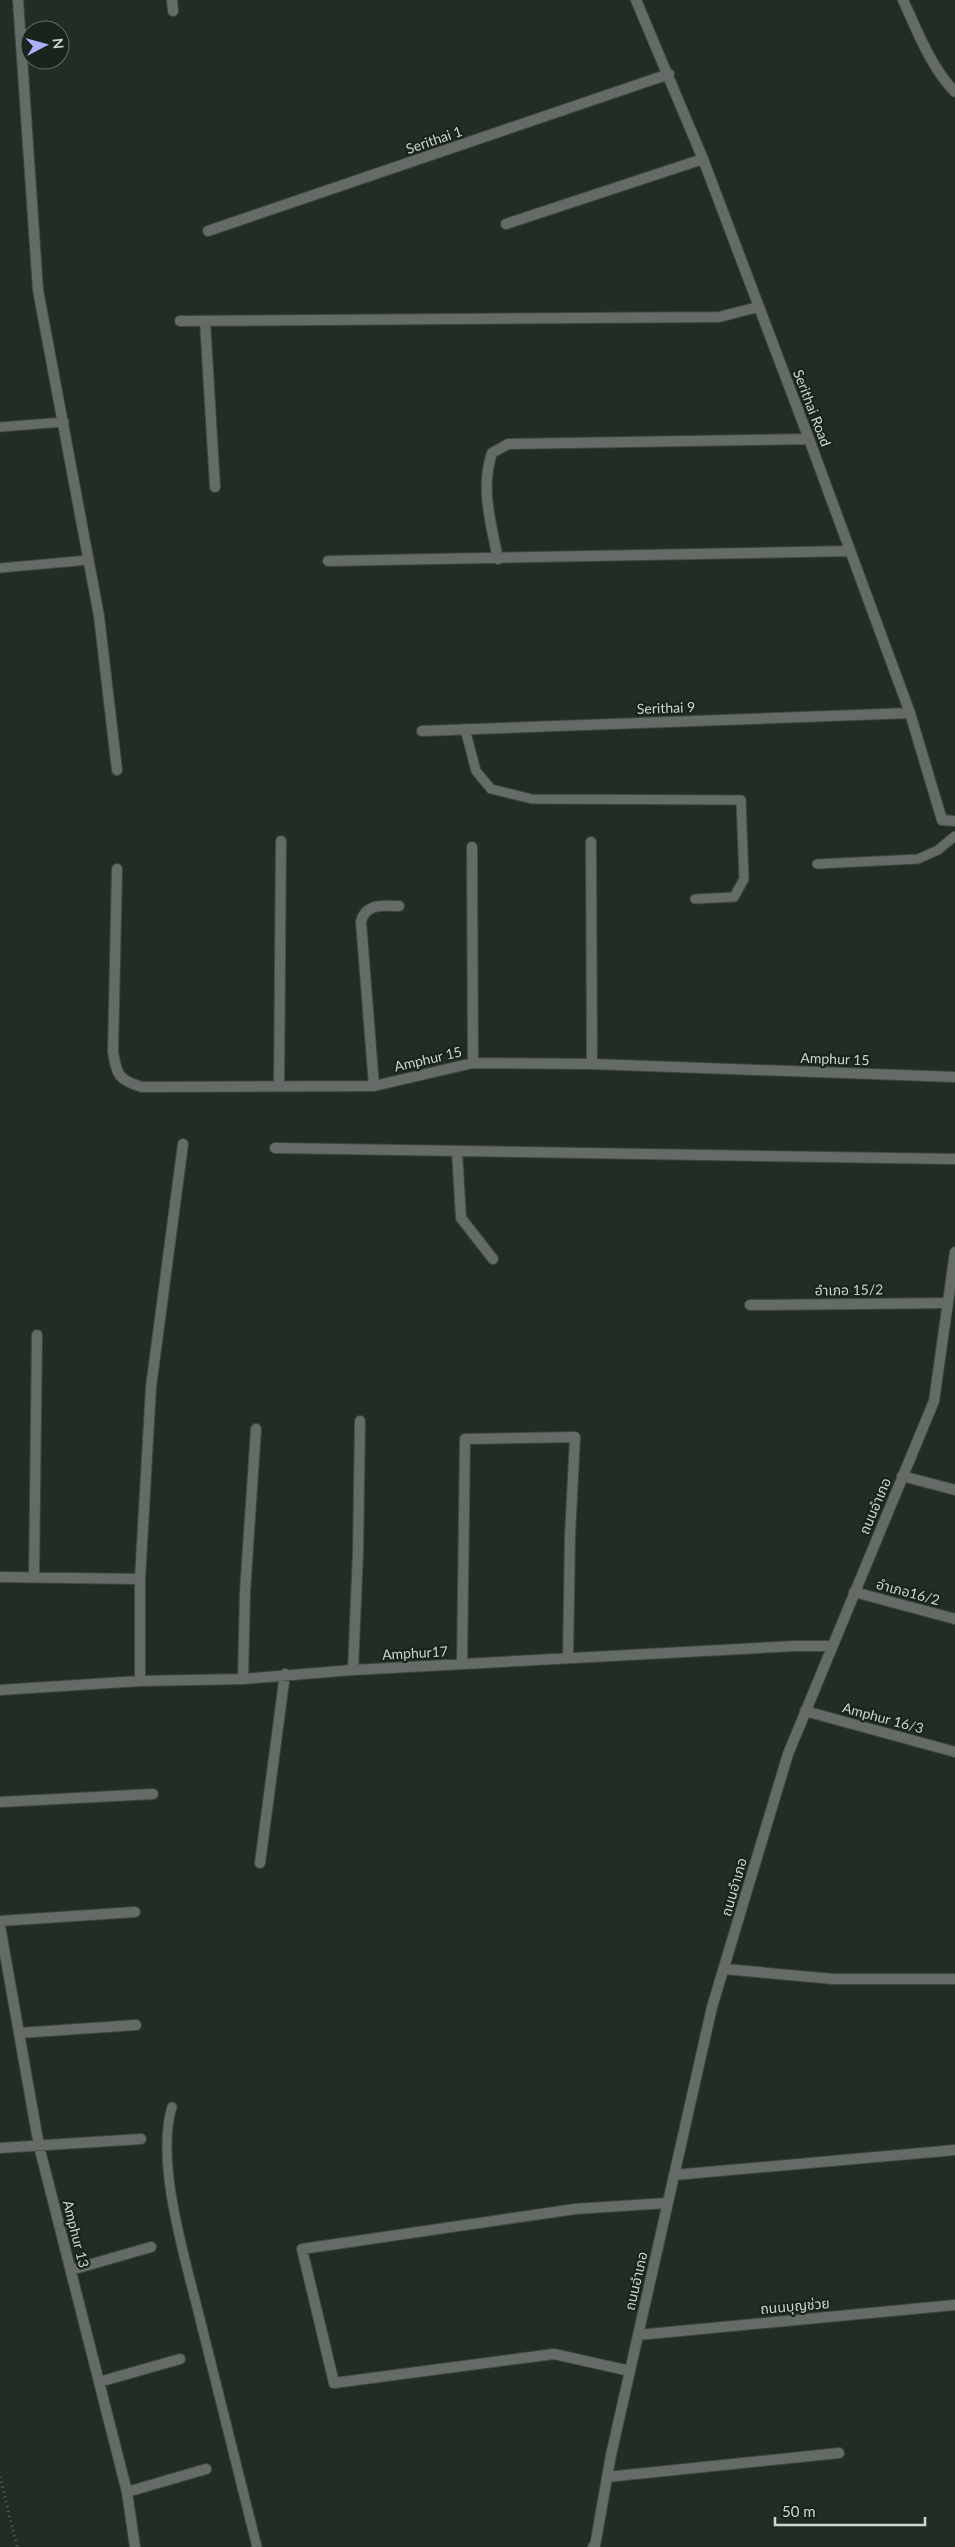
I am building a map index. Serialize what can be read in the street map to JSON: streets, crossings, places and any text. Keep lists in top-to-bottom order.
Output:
{
  "streets": {
    "street": [
      "Serithai 1",
      "Serithai Road",
      "Serithai 9",
      "Amphur 15",
      "อำเภอ 15/2",
      "ถนนอำเภอ",
      "อำเภอ16/2",
      "Amphur17",
      "Amphur 16/3",
      "Amphur 13",
      "ถนนบุญช่วย"
    ]
  },
  "crossings": [
    ["Serithai 1", "Serithai Road"],
    ["Serithai Road", "Serithai 9"],
    ["อำเภอ 15/2", "ถนนอำเภอ"],
    ["ถนนอำเภอ", "อำเภอ16/2"],
    ["ถนนอำเภอ", "Amphur17"],
    ["ถนนอำเภอ", "Amphur 16/3"],
    ["ถนนอำเภอ", "ถนนบุญช่วย"]
  ],
  "scale_bar": "50 m",
  "north": "right"
}
